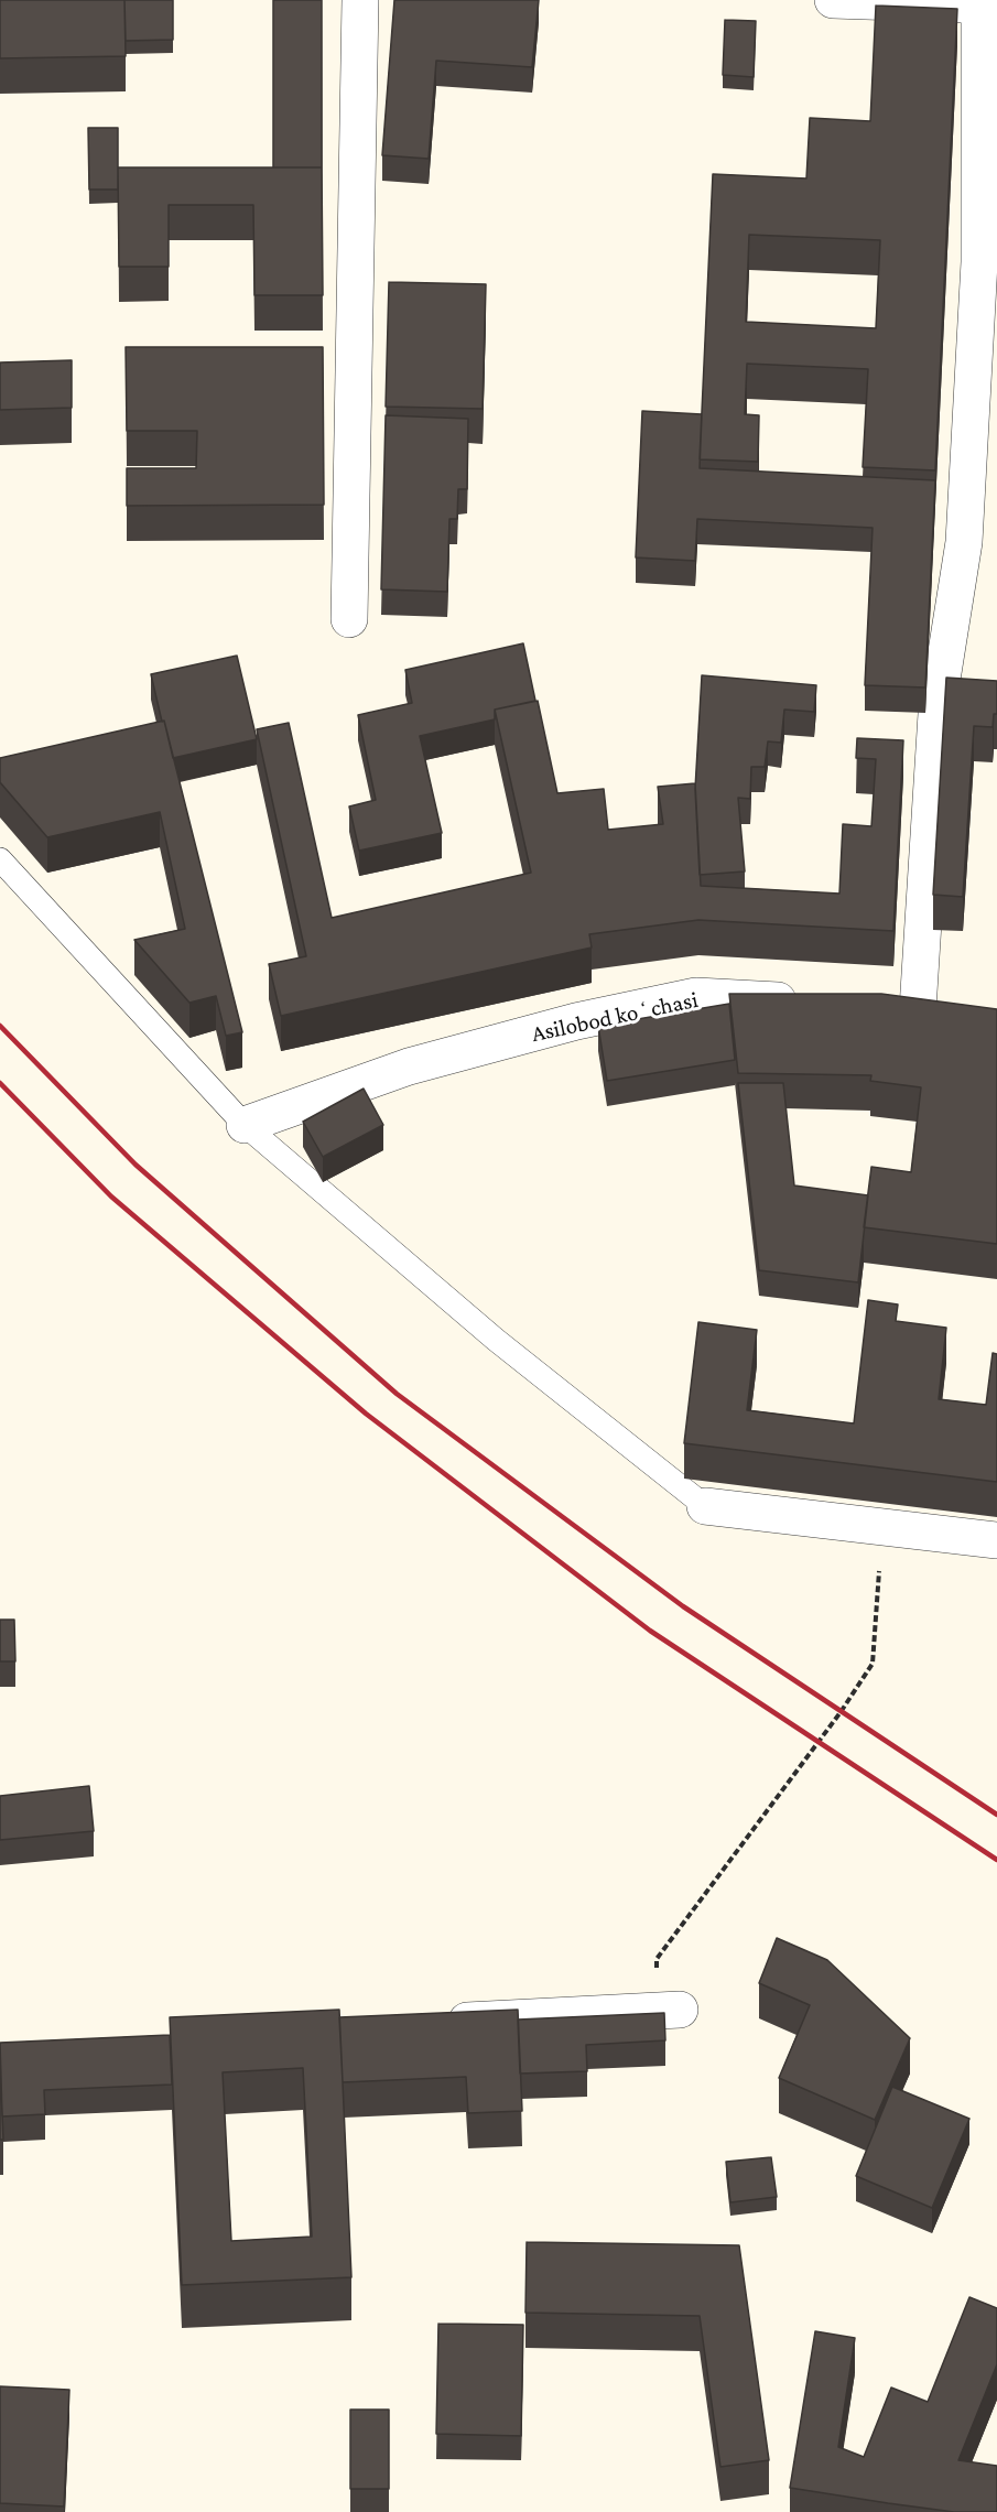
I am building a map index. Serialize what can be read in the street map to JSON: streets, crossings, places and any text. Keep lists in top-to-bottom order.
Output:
{
  "streets": {
    "street": ["Asilobod koʻchasi"]
  }
}
